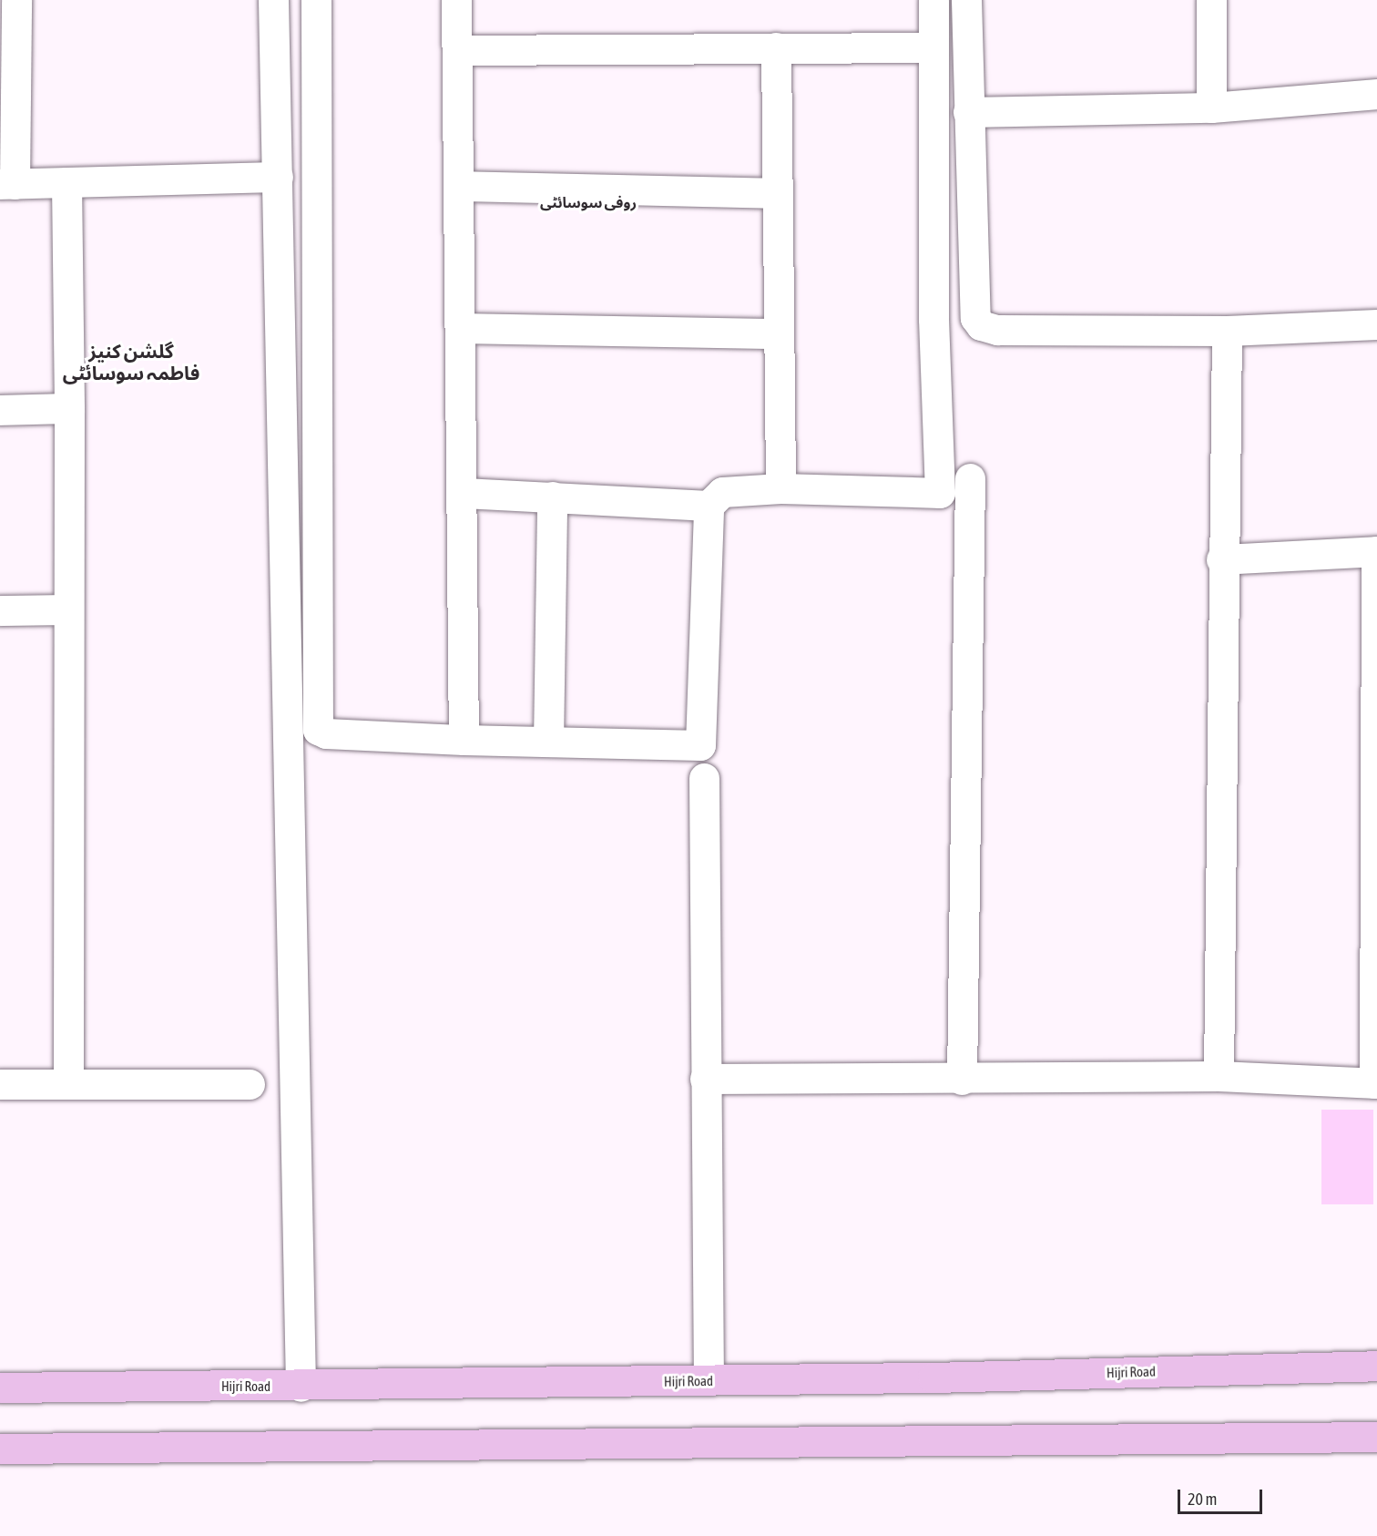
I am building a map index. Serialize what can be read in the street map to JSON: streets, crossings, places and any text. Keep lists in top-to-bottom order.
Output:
{
  "streets": {
    "main road": ["Hijri Road"]
  },
  "districts": ["روفی سوسائٹی", "گلشن کنیز فاطمہ سوسائٹی"],
  "scale_bar": "20 m"
}
